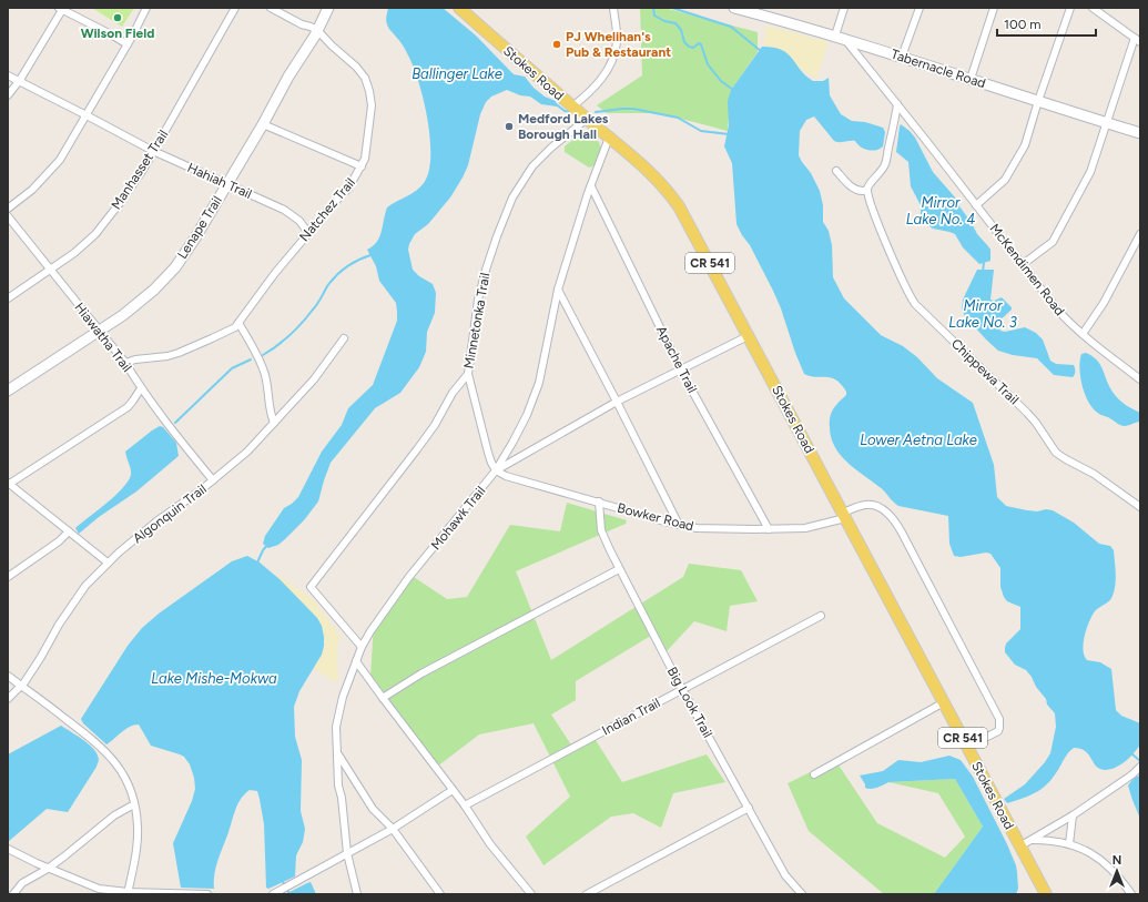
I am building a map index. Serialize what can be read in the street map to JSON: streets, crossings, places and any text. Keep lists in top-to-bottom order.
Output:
{
  "streets": {
    "main road": ["Stokes Road", "CR 541"],
    "street": [
      "Tabernacle Road",
      "Manhasset Trail",
      "Hahiah Trail",
      "Natchez Trail",
      "Lenape Trail",
      "McKendimen Road",
      "Minnetonka Trail",
      "Hiawatha Trail",
      "Apache Trail",
      "Chippewa Trail",
      "Algonquin Trail",
      "Bowker Road",
      "Mohawk Trail",
      "Big Look Trail",
      "Indian Trail"
    ]
  },
  "crossings": [
    ["Tabernacle Road", "McKendimen Road"],
    ["Stokes Road", "Minnetonka Trail"],
    ["Stokes Road", "Bowker Road"],
    ["Stokes Road", "Mohawk Trail"],
    ["Manhasset Trail", "Hahiah Trail"],
    ["Manhasset Trail", "Hiawatha Trail"],
    ["Hahiah Trail", "Natchez Trail"],
    ["Hahiah Trail", "Lenape Trail"],
    ["Natchez Trail", "Lenape Trail"],
    ["Natchez Trail", "Hiawatha Trail"],
    ["Lenape Trail", "Hiawatha Trail"],
    ["Minnetonka Trail", "Mohawk Trail"],
    ["Hiawatha Trail", "Algonquin Trail"],
    ["Apache Trail", "Bowker Road"],
    ["Apache Trail", "Mohawk Trail"],
    ["Bowker Road", "Mohawk Trail"],
    ["Bowker Road", "Big Look Trail"],
    ["Big Look Trail", "Indian Trail"]
  ],
  "water": [
    "Ballinger Lake",
    "Mirror Lake No. 4",
    "Mirror Lake No. 3",
    "Lower Aetna Lake",
    "Lake Mishe-Mokwa"
  ],
  "places": ["Wilson Field", "PJ Whelihan's Pub & Restaurant", "Medford Lakes Borough Hall"],
  "scale_bar": "100 m",
  "north": "top"
}
